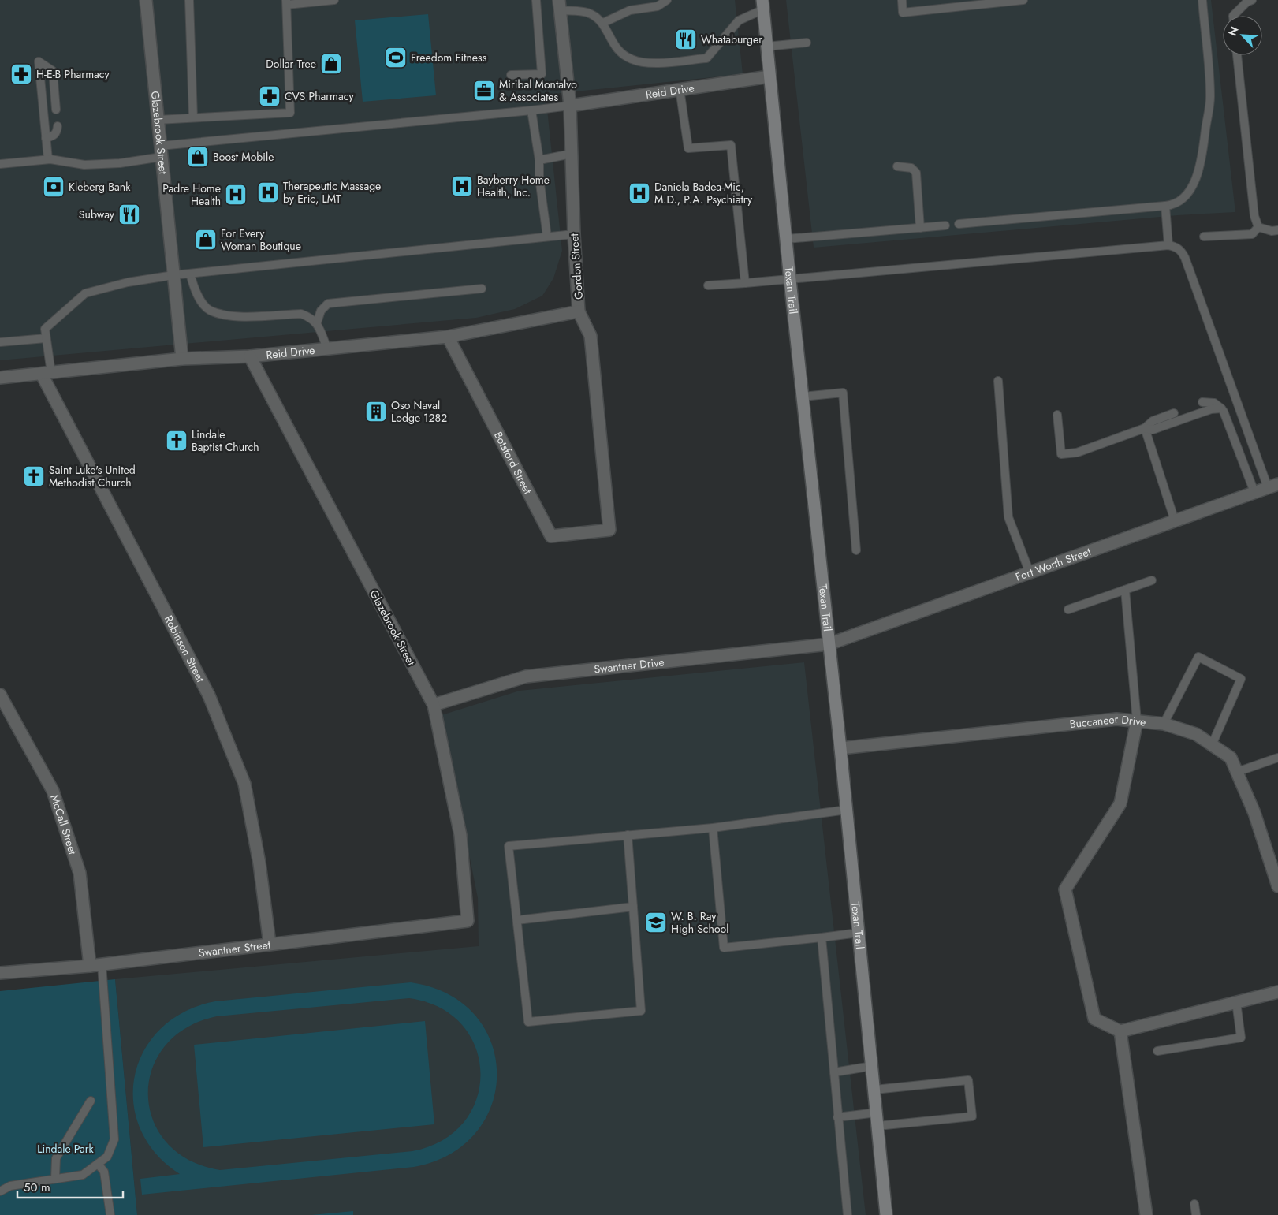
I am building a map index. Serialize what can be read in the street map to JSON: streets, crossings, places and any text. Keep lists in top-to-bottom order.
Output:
{
  "streets": {
    "street": [
      "Reid Drive",
      "Glazebrook Street",
      "Gordon Street",
      "Texan Trail",
      "Botsford Street",
      "Fort Worth Street",
      "Robinson Street",
      "Swantner Drive",
      "Buccaneer Drive",
      "McCall Street",
      "Swantner Street"
    ]
  },
  "crossings": [
    ["Reid Drive", "Glazebrook Street"],
    ["Reid Drive", "Gordon Street"],
    ["Reid Drive", "Texan Trail"],
    ["Reid Drive", "Botsford Street"],
    ["Reid Drive", "Robinson Street"],
    ["Glazebrook Street", "Swantner Drive"],
    ["Glazebrook Street", "Swantner Street"],
    ["Gordon Street", "Botsford Street"],
    ["Texan Trail", "Fort Worth Street"],
    ["Texan Trail", "Swantner Drive"],
    ["Texan Trail", "Buccaneer Drive"],
    ["Fort Worth Street", "Swantner Drive"],
    ["Robinson Street", "Swantner Street"],
    ["McCall Street", "Swantner Street"]
  ],
  "parks": ["Lindale Park"],
  "places": {
    "restaurant": ["Whataburger", "Subway"],
    "sports": ["Freedom Fitness"],
    "shop": ["Dollar Tree", "Boost Mobile", "For Every Woman Boutique"],
    "pharmacy": ["H-E-B Pharmacy", "CVS Pharmacy"],
    "office": ["Miribal Montalvo & Associates"],
    "hospital": [
      "Bayberry Home Health, Inc.",
      "Therapeutic Massage by Eric, LMT",
      "Daniela Badea-Mic, M.D., P.A. Psychiatry",
      "Padre Home Health"
    ],
    "bank": ["Kleberg Bank"],
    "building": ["Oso Naval Lodge 1282"],
    "church": ["Lindale Baptist Church", "Saint Luke's United Methodist Church"],
    "school or university": ["W. B. Ray High School"]
  },
  "scale_bar": "50 m",
  "north": "top left"
}
